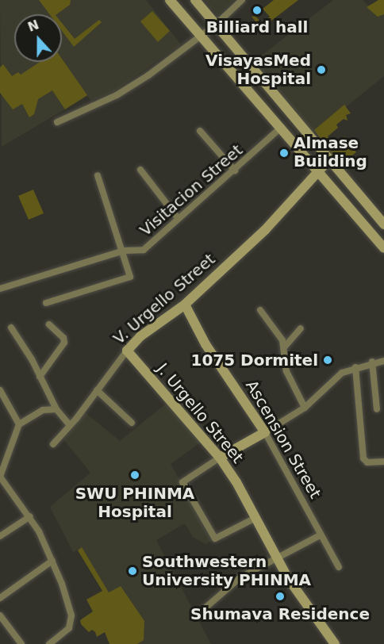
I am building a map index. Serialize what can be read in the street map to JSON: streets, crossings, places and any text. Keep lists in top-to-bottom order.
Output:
{
  "streets": {
    "street": [
      "Visitacion Street",
      "V. Urgello Street",
      "J. Urgello Street",
      "Ascension Street"
    ]
  },
  "crossings": [
    ["V. Urgello Street", "J. Urgello Street"],
    ["V. Urgello Street", "Ascension Street"]
  ],
  "places": [
    "Billiard hall",
    "VisayasMed Hospital",
    "Almase Building",
    "1075 Dormitel",
    "SWU PHINMA Hospital",
    "Southwestern University PHINMA",
    "Shumava Residence"
  ],
  "north": "top"
}
